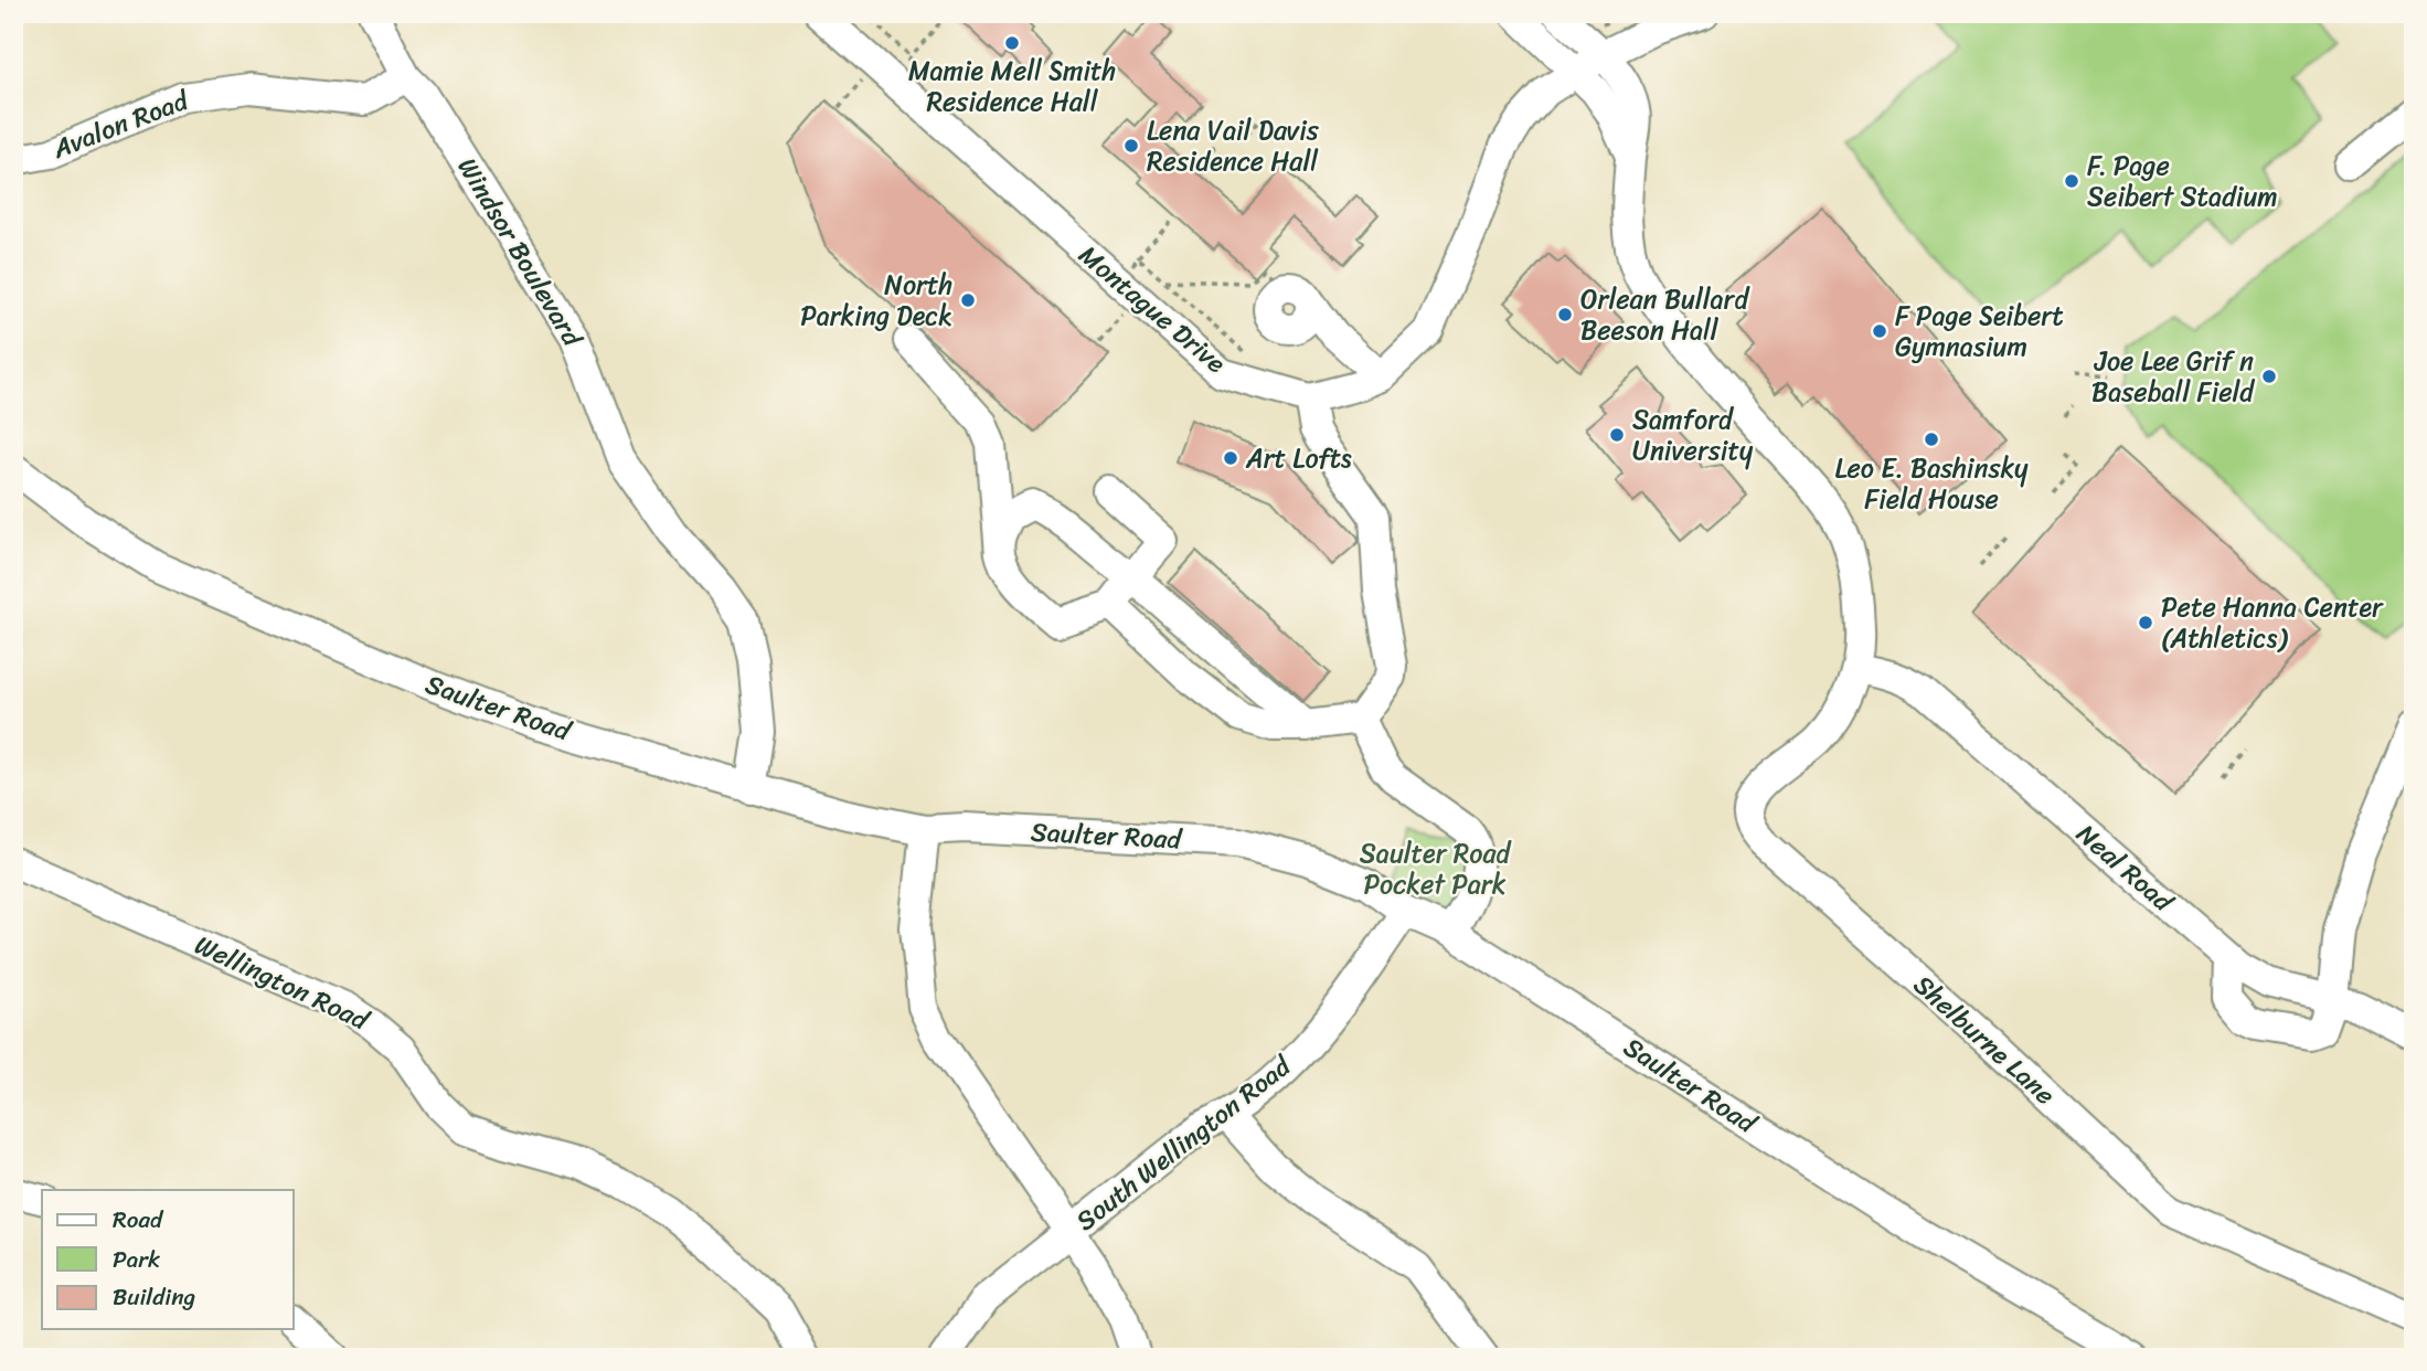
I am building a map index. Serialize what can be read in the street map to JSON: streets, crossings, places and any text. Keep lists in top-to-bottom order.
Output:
{
  "streets": {
    "street": [
      "Avalon Road",
      "Windsor Boulevard",
      "Montague Drive",
      "Saulter Road",
      "Neal Road",
      "Wellington Road",
      "Shelburne Lane",
      "South Wellington Road"
    ]
  },
  "crossings": [
    ["Avalon Road", "Windsor Boulevard"],
    ["Windsor Boulevard", "Saulter Road"],
    ["Saulter Road", "South Wellington Road"],
    ["Neal Road", "Shelburne Lane"]
  ],
  "parks": ["Saulter Road Pocket Park"],
  "places": [
    "Mamie Mell Smith Residence Hall",
    "Lena Vail Davis Residence Hall",
    "F. Page Seibert Stadium",
    "North Parking Deck",
    "Orlean Bullard Beeson Hall",
    "F Page Seibert Gymnasium",
    "Joe Lee Grif n Baseball Field",
    "Samford University",
    "Leo E. Bashinsky Field House",
    "Art Lofts",
    "Pete Hanna Center (Athletics)"
  ],
  "legend": ["Road", "Park", "Building"]
}
